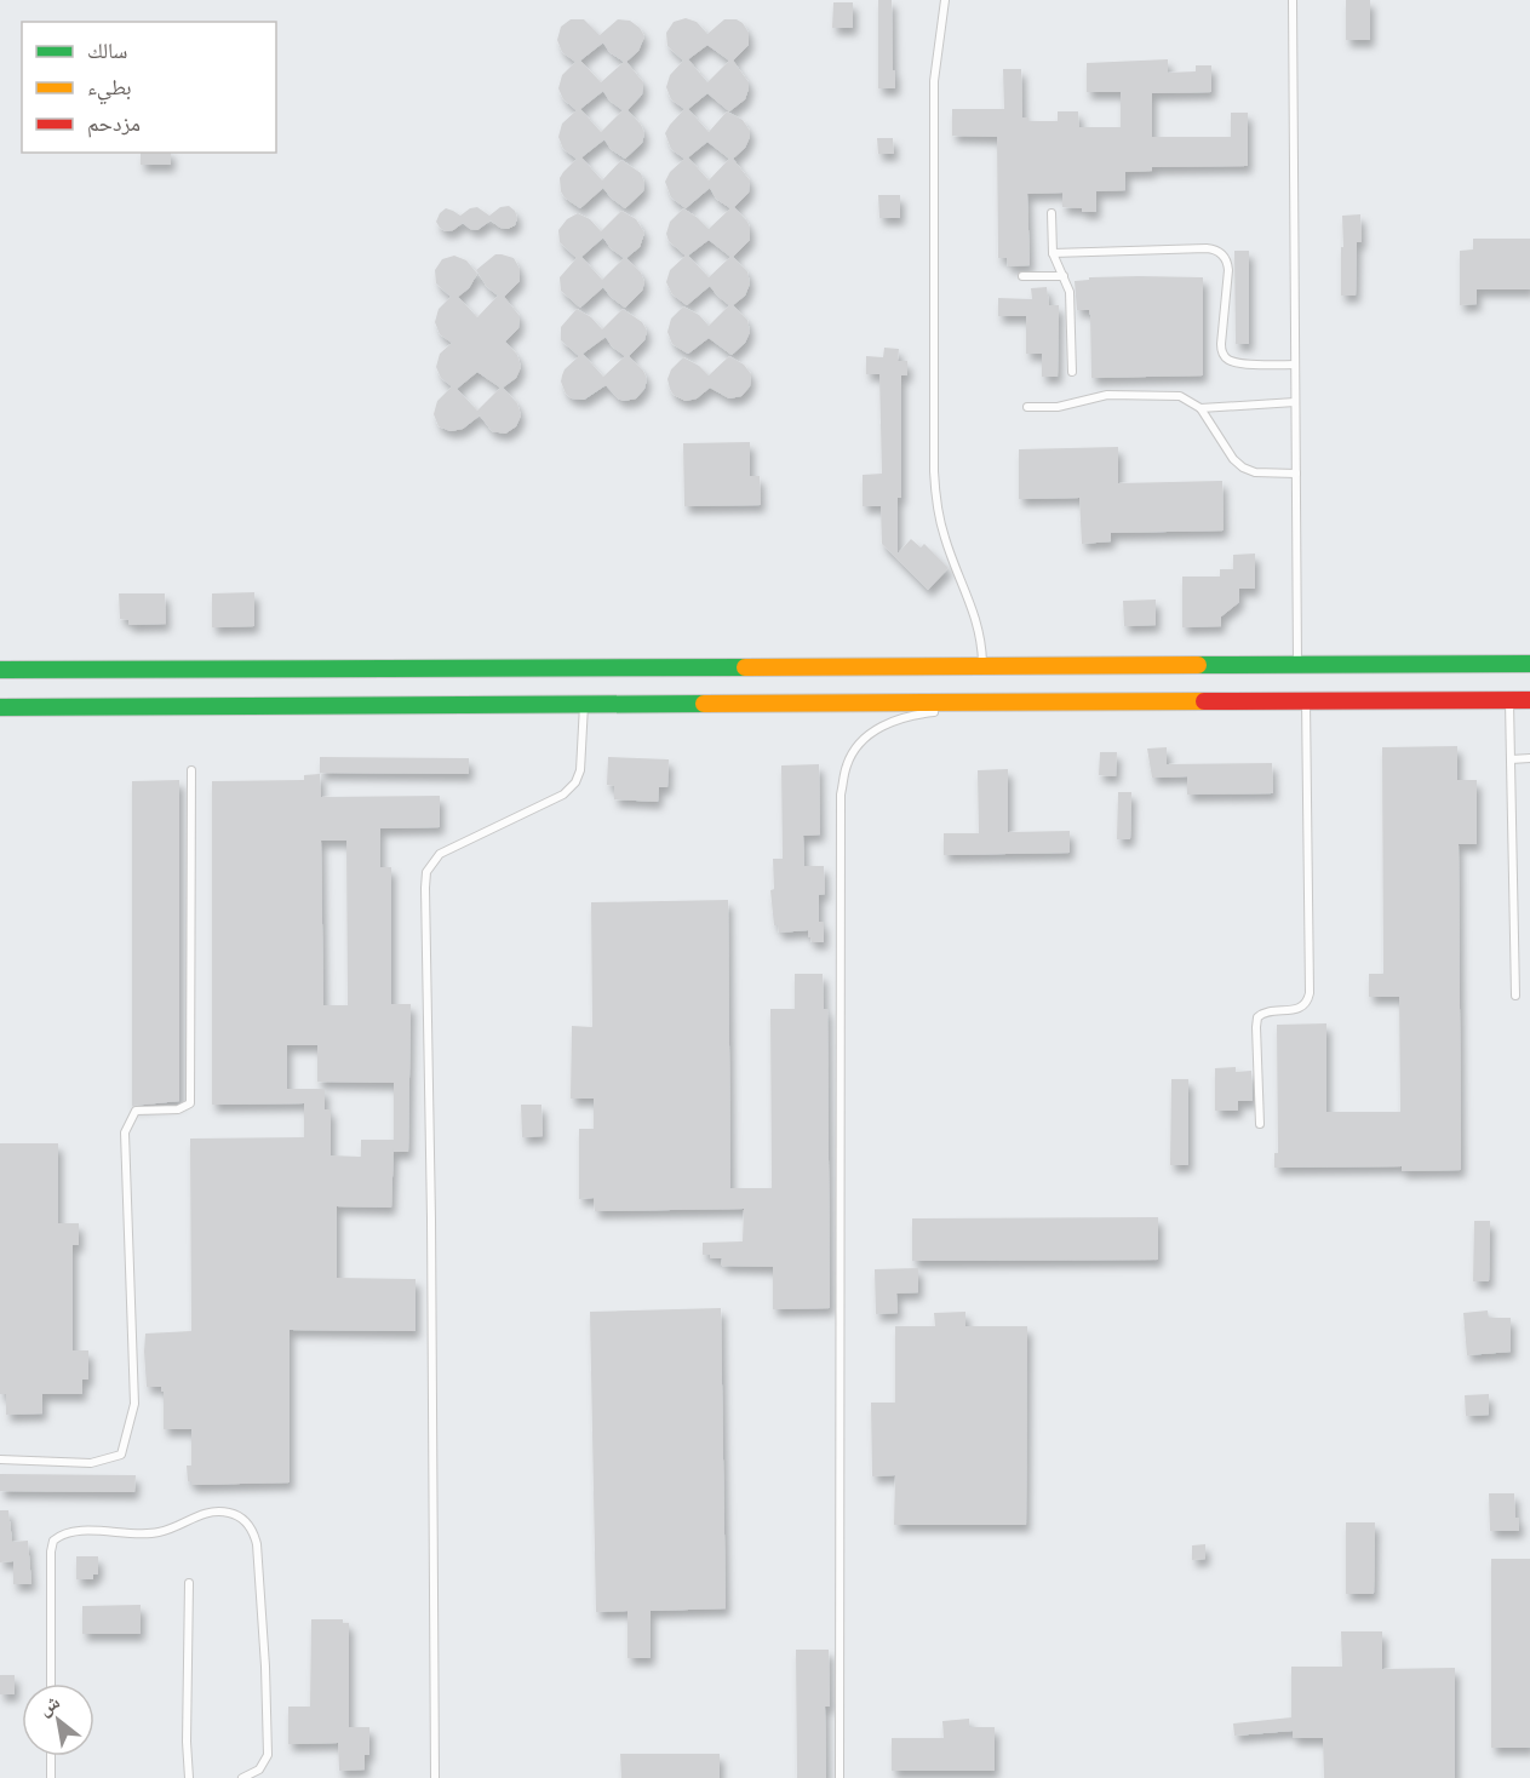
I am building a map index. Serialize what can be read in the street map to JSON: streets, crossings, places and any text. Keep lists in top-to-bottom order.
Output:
{
  "legend": ["سالك", "بطيء", "مزدحم"],
  "north": "top left"
}
